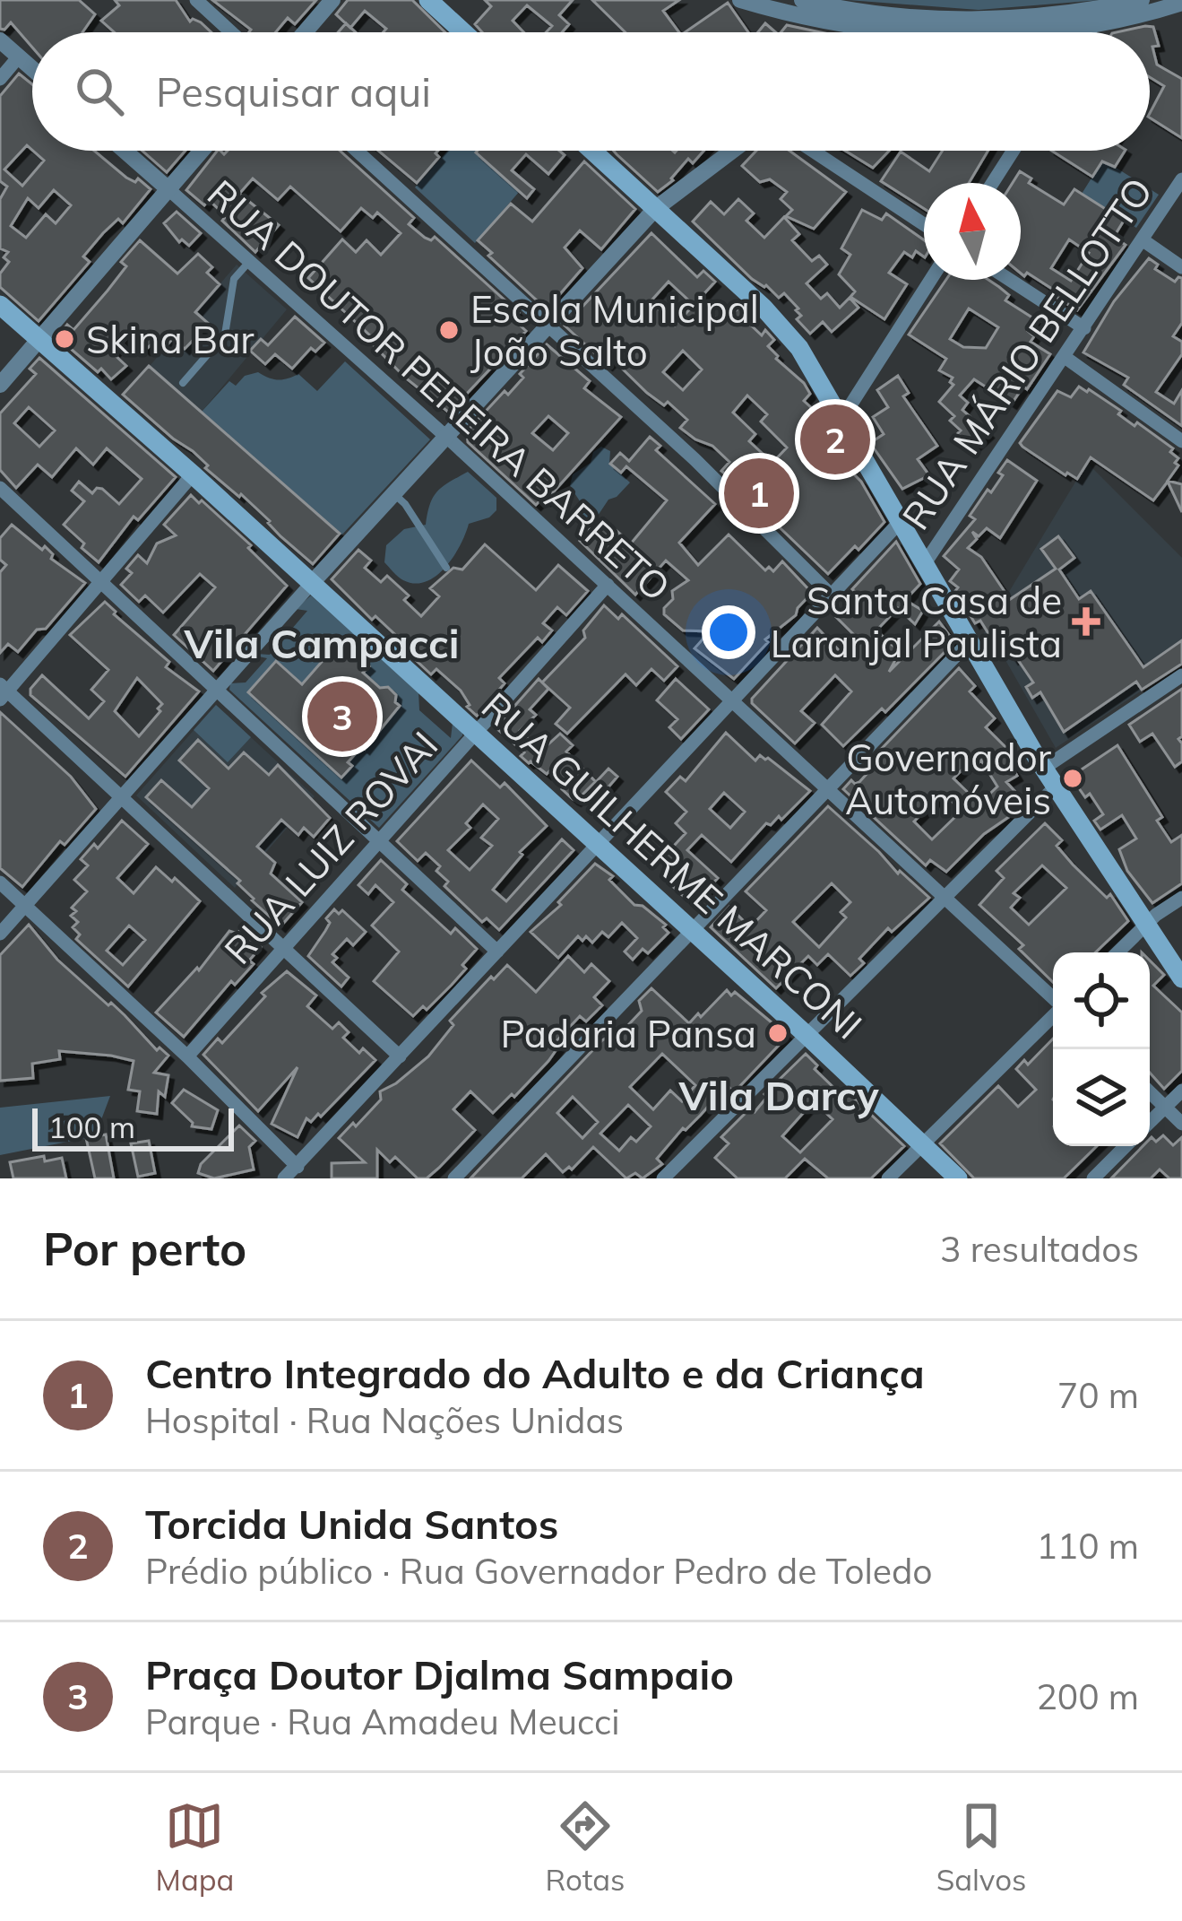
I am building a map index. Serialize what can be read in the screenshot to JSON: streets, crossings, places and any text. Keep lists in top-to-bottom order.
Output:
{
  "streets": {
    "main road": ["RUA GUILHERME MARCONI"],
    "street": ["RUA MÁRIO BELLOTTO", "RUA DOUTOR PEREIRA BARRETO", "RUA LUIZ ROVAI"]
  },
  "crossings": [
    ["RUA DOUTOR PEREIRA BARRETO", "RUA LUIZ ROVAI"],
    ["RUA LUIZ ROVAI", "RUA GUILHERME MARCONI"]
  ],
  "districts": ["Vila Campacci", "Vila Darcy"],
  "places": {
    "other": [
      "Escola Municipal João Salto",
      "Skina Bar",
      "Governador Automóveis",
      "Padaria Pansa"
    ],
    "health": ["Santa Casa de Laranjal Paulista"]
  },
  "scale_bar": "100 m",
  "north": "top",
  "page": {
    "search": "Pesquisar aqui",
    "pins": ["2", "1", "3"],
    "scale": "100 m",
    "heading": ["Por perto", "3 resultados"],
    "list": [
      {
        "mark": "1",
        "name": "Centro Integrado do Adulto e da Criança",
        "note": "Hospital · Rua Nações Unidas",
        "value": "70 m"
      },
      {
        "mark": "2",
        "name": "Torcida Unida Santos",
        "note": "Prédio público · Rua Governador Pedro de Toledo",
        "value": "110 m"
      },
      {
        "mark": "3",
        "name": "Praça Doutor Djalma Sampaio",
        "note": "Parque · Rua Amadeu Meucci",
        "value": "200 m"
      }
    ],
    "nav": ["Mapa", "Rotas", "Salvos"]
  }
}
